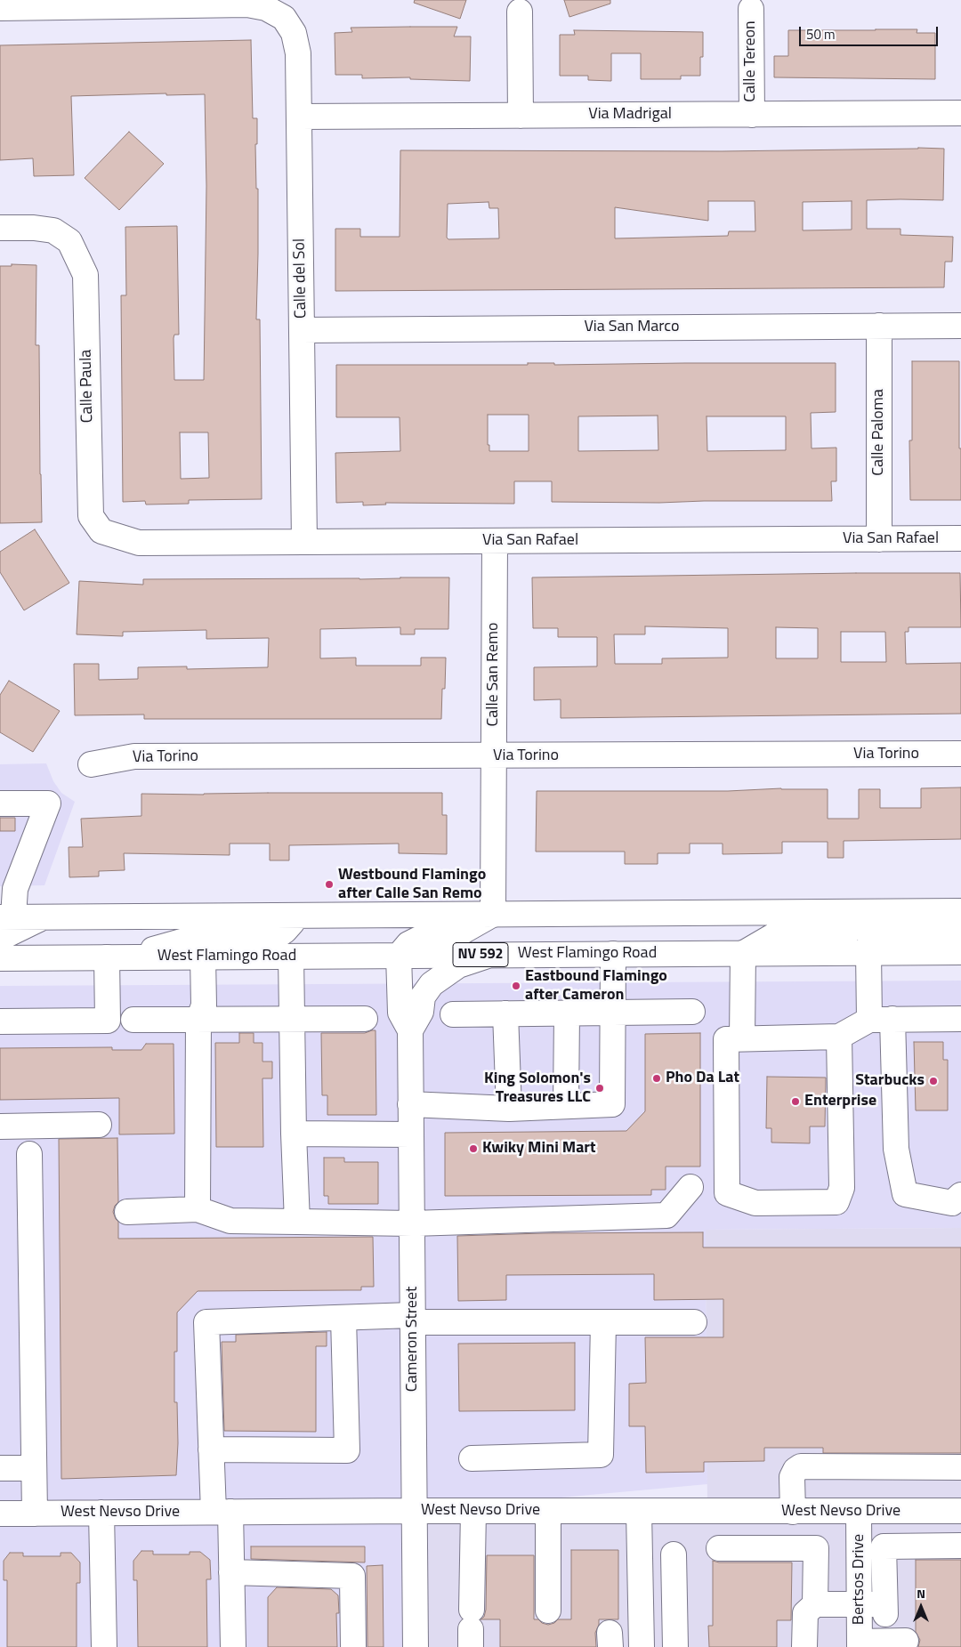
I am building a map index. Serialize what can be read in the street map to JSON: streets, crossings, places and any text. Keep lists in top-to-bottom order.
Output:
{
  "streets": {
    "street": [
      "Calle Tereon",
      "Via Madrigal",
      "Calle del Sol",
      "Via San Marco",
      "Calle Paula",
      "Calle Paloma",
      "Via San Rafael",
      "Calle San Remo",
      "Via Torino",
      "West Flamingo Road",
      "NV 592",
      "Cameron Street",
      "West Nevso Drive",
      "Bertsos Drive"
    ]
  },
  "crossings": [
    ["Calle Tereon", "Via Madrigal"],
    ["Via Madrigal", "Calle del Sol"],
    ["Calle del Sol", "Via San Marco"],
    ["Calle del Sol", "Via San Rafael"],
    ["Via San Marco", "Calle Paloma"],
    ["Calle Paula", "Via San Rafael"],
    ["Calle Paloma", "Via San Rafael"],
    ["Via San Rafael", "Calle San Remo"],
    ["Calle San Remo", "Via Torino"],
    ["West Flamingo Road", "Cameron Street"],
    ["Cameron Street", "West Nevso Drive"],
    ["West Nevso Drive", "Bertsos Drive"]
  ],
  "places": [
    "Westbound Flamingo after Calle San Remo",
    "Eastbound Flamingo after Cameron",
    "Pho Da Lat",
    "Starbucks",
    "King Solomon's Treasures LLC",
    "Enterprise",
    "Kwiky Mini Mart"
  ],
  "scale_bar": "50 m",
  "north": "top"
}
